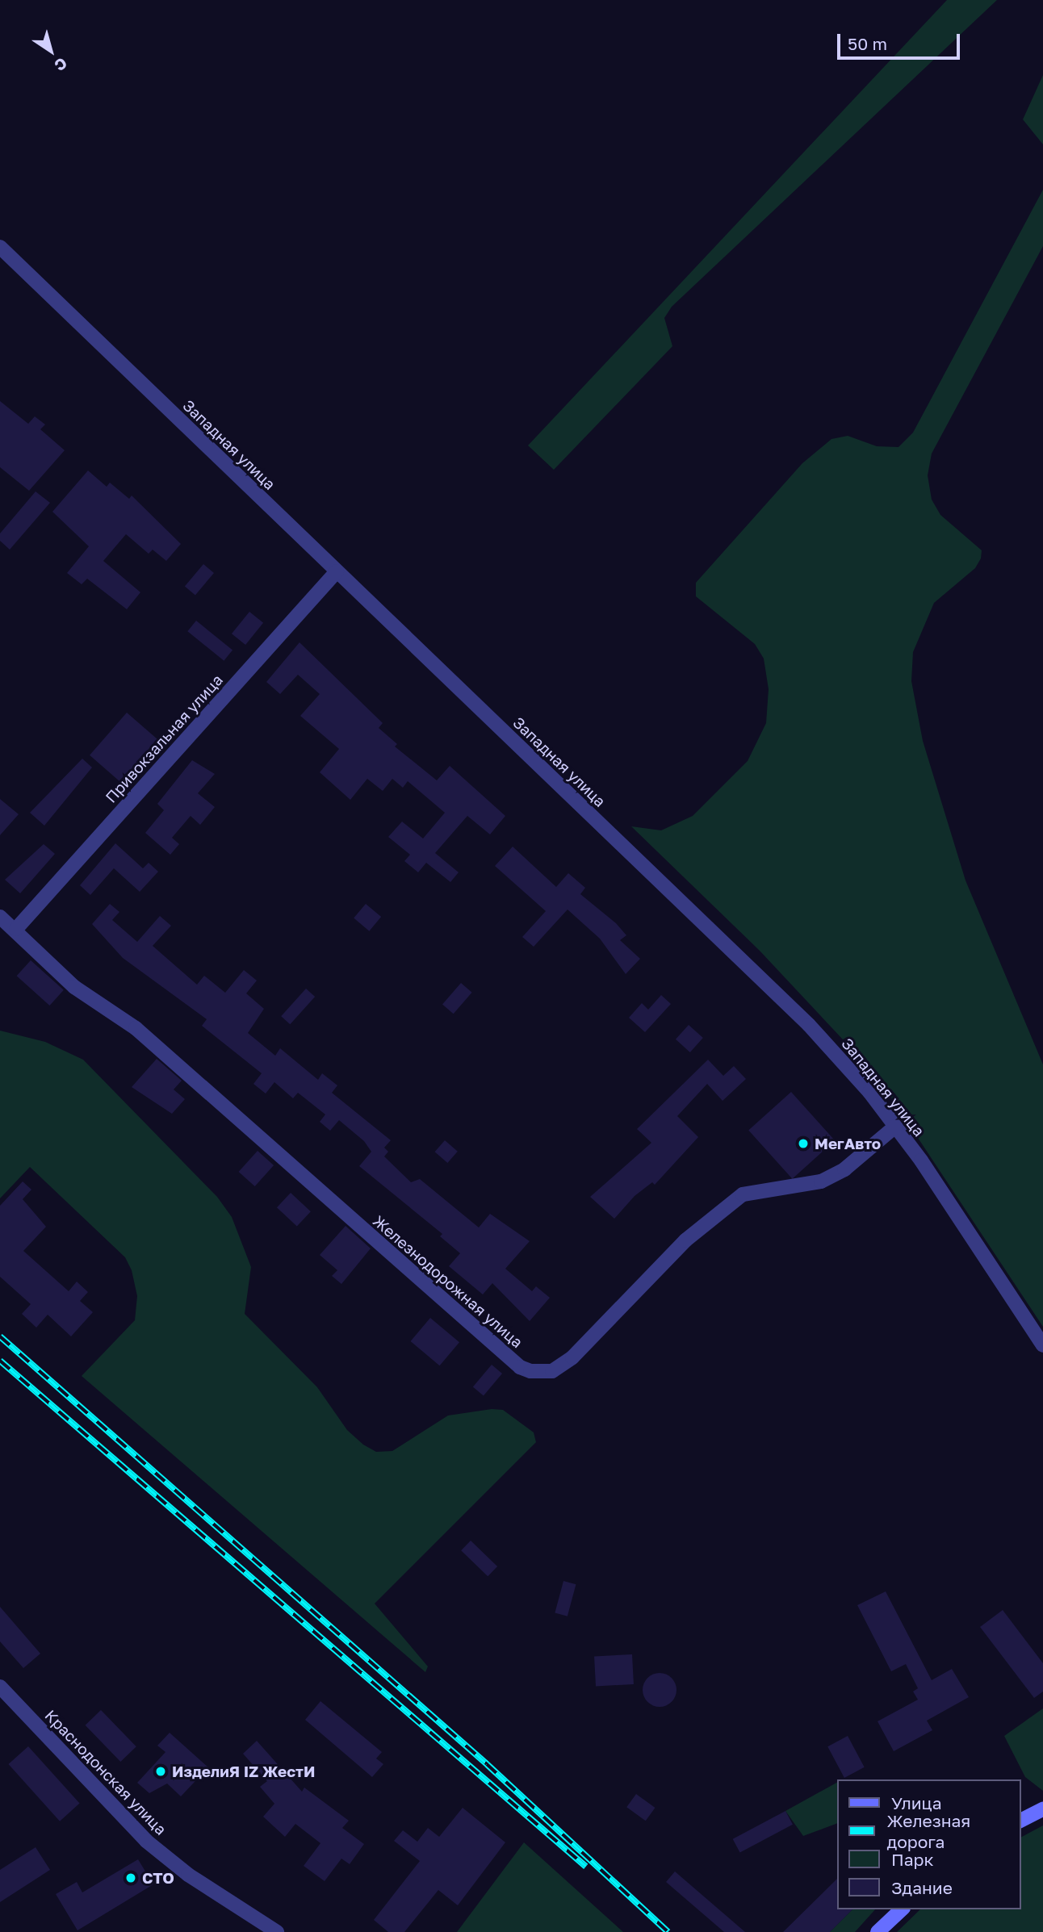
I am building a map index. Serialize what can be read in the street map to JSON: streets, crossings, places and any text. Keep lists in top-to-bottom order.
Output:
{
  "streets": {
    "street": [
      "Западная улица",
      "Привокзальная улица",
      "Железнодорожная улица",
      "Краснодонская улица"
    ]
  },
  "crossings": [
    ["Западная улица", "Привокзальная улица"],
    ["Западная улица", "Железнодорожная улица"],
    ["Привокзальная улица", "Железнодорожная улица"]
  ],
  "places": ["МегАвто", "ИзделиЯ IZ ЖестИ", "СТО"],
  "legend": [
    "Улица",
    "Железная дорога",
    "Парк",
    "Здание"
  ],
  "scale_bar": "50 m",
  "north": "bottom right"
}
